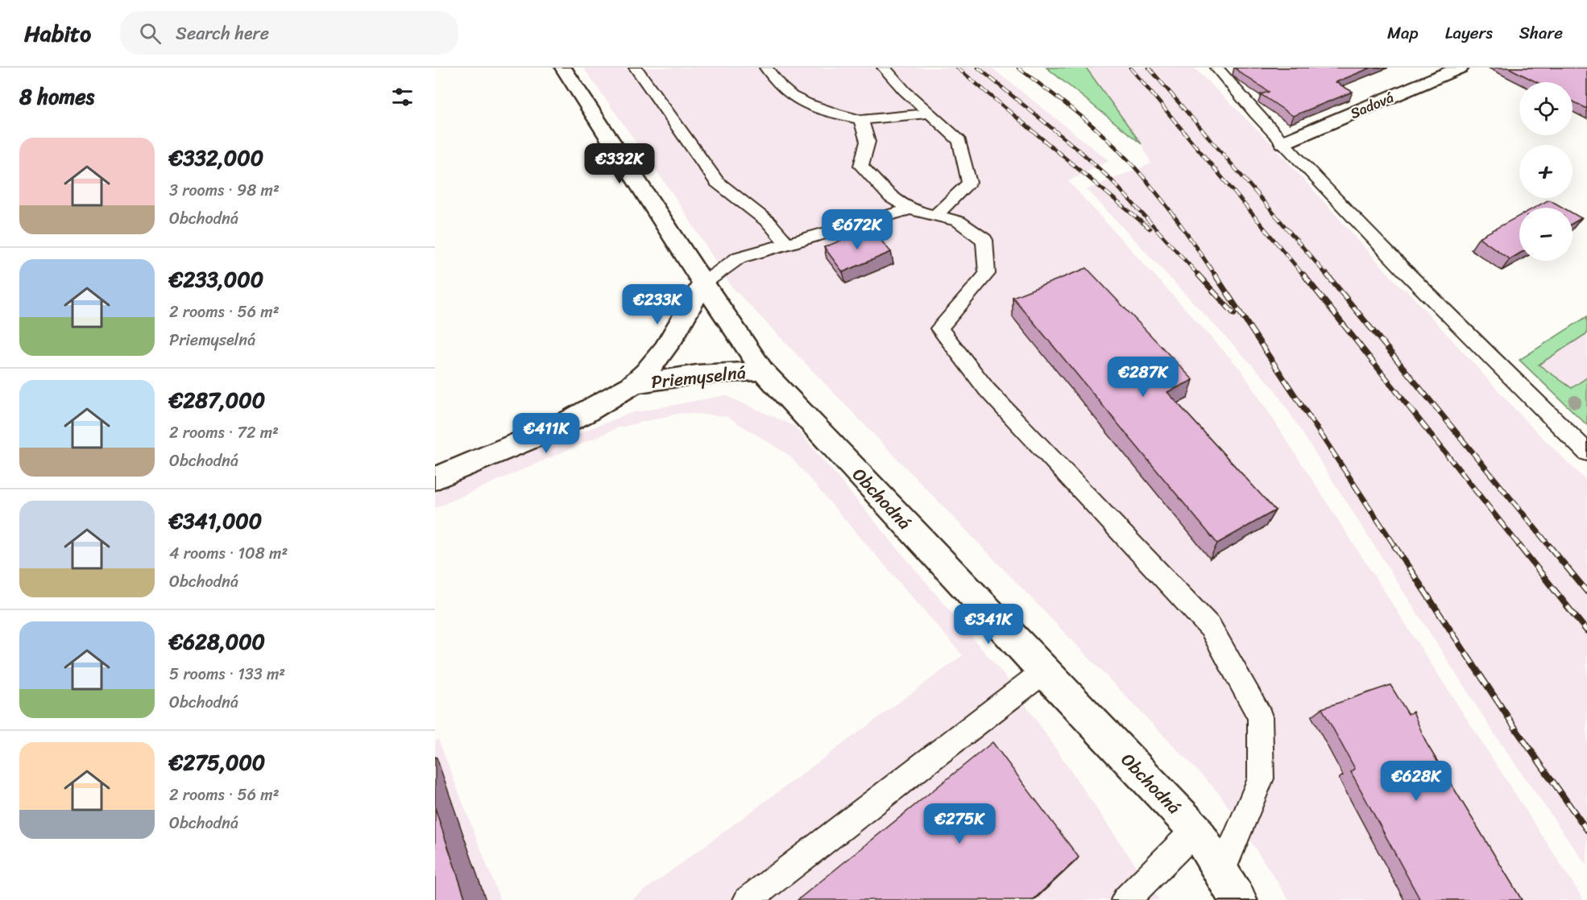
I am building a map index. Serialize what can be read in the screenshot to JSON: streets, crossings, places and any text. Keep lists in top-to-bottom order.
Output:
{
  "streets": {
    "street": ["Sadová", "Priemyselná", "Obchodná"]
  },
  "crossings": [
    ["Priemyselná", "Obchodná"]
  ],
  "page": {
    "header": "Habito",
    "search": "Search here",
    "nav": ["Map", "Layers", "Share"],
    "heading": "8 homes",
    "map_buttons": ["+", "−"],
    "list": [
      {
        "name": "€332,000",
        "note": "3 rooms · 98 m² · Obchodná"
      },
      {
        "name": "€233,000",
        "note": "2 rooms · 56 m² · Priemyselná"
      },
      {
        "name": "€287,000",
        "note": "2 rooms · 72 m² · Obchodná"
      },
      {
        "name": "€341,000",
        "note": "4 rooms · 108 m² · Obchodná"
      },
      {
        "name": "€628,000",
        "note": "5 rooms · 133 m² · Obchodná"
      },
      {
        "name": "€275,000",
        "note": "2 rooms · 56 m² · Obchodná"
      }
    ],
    "price": [
      "€332K",
      "€672K",
      "€233K",
      "€287K",
      "€411K",
      "€341K",
      "€628K",
      "€275K"
    ]
  }
}
